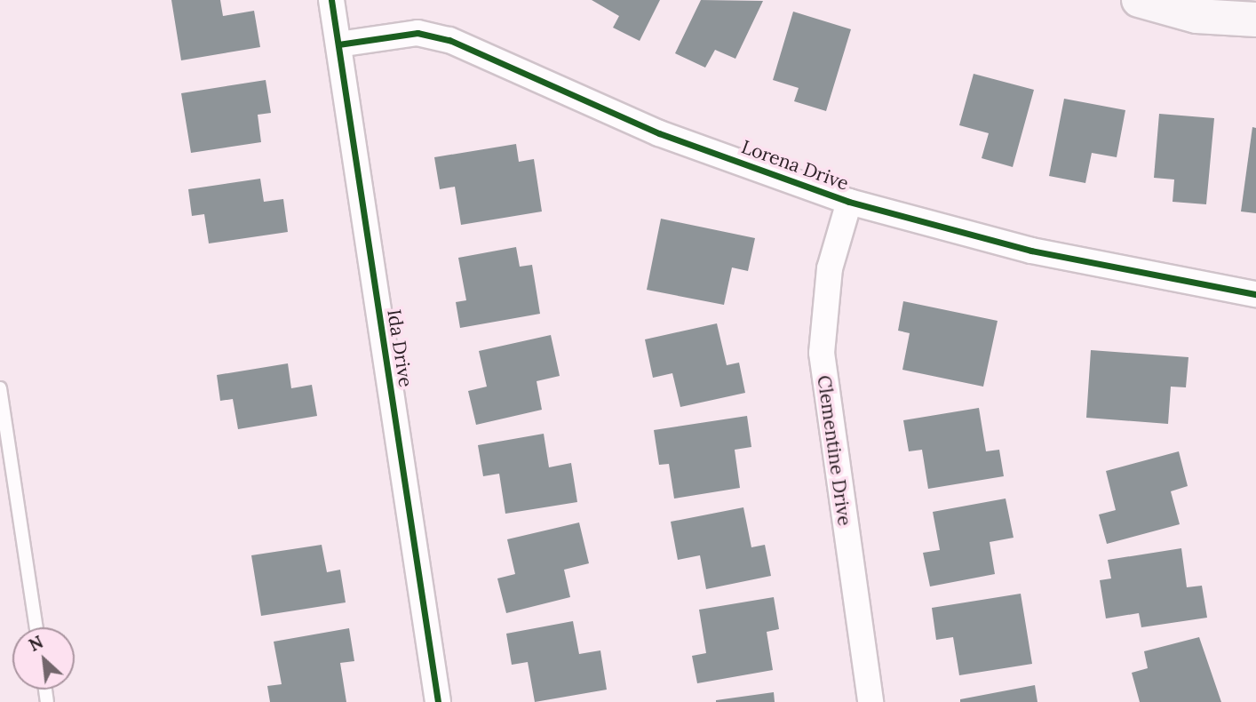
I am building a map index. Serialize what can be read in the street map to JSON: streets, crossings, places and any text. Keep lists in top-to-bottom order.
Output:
{
  "streets": {
    "street": ["Lorena Drive", "Ida Drive", "Clementine Drive"]
  },
  "crossings": [
    ["Lorena Drive", "Ida Drive"],
    ["Lorena Drive", "Clementine Drive"]
  ],
  "north": "top left"
}
